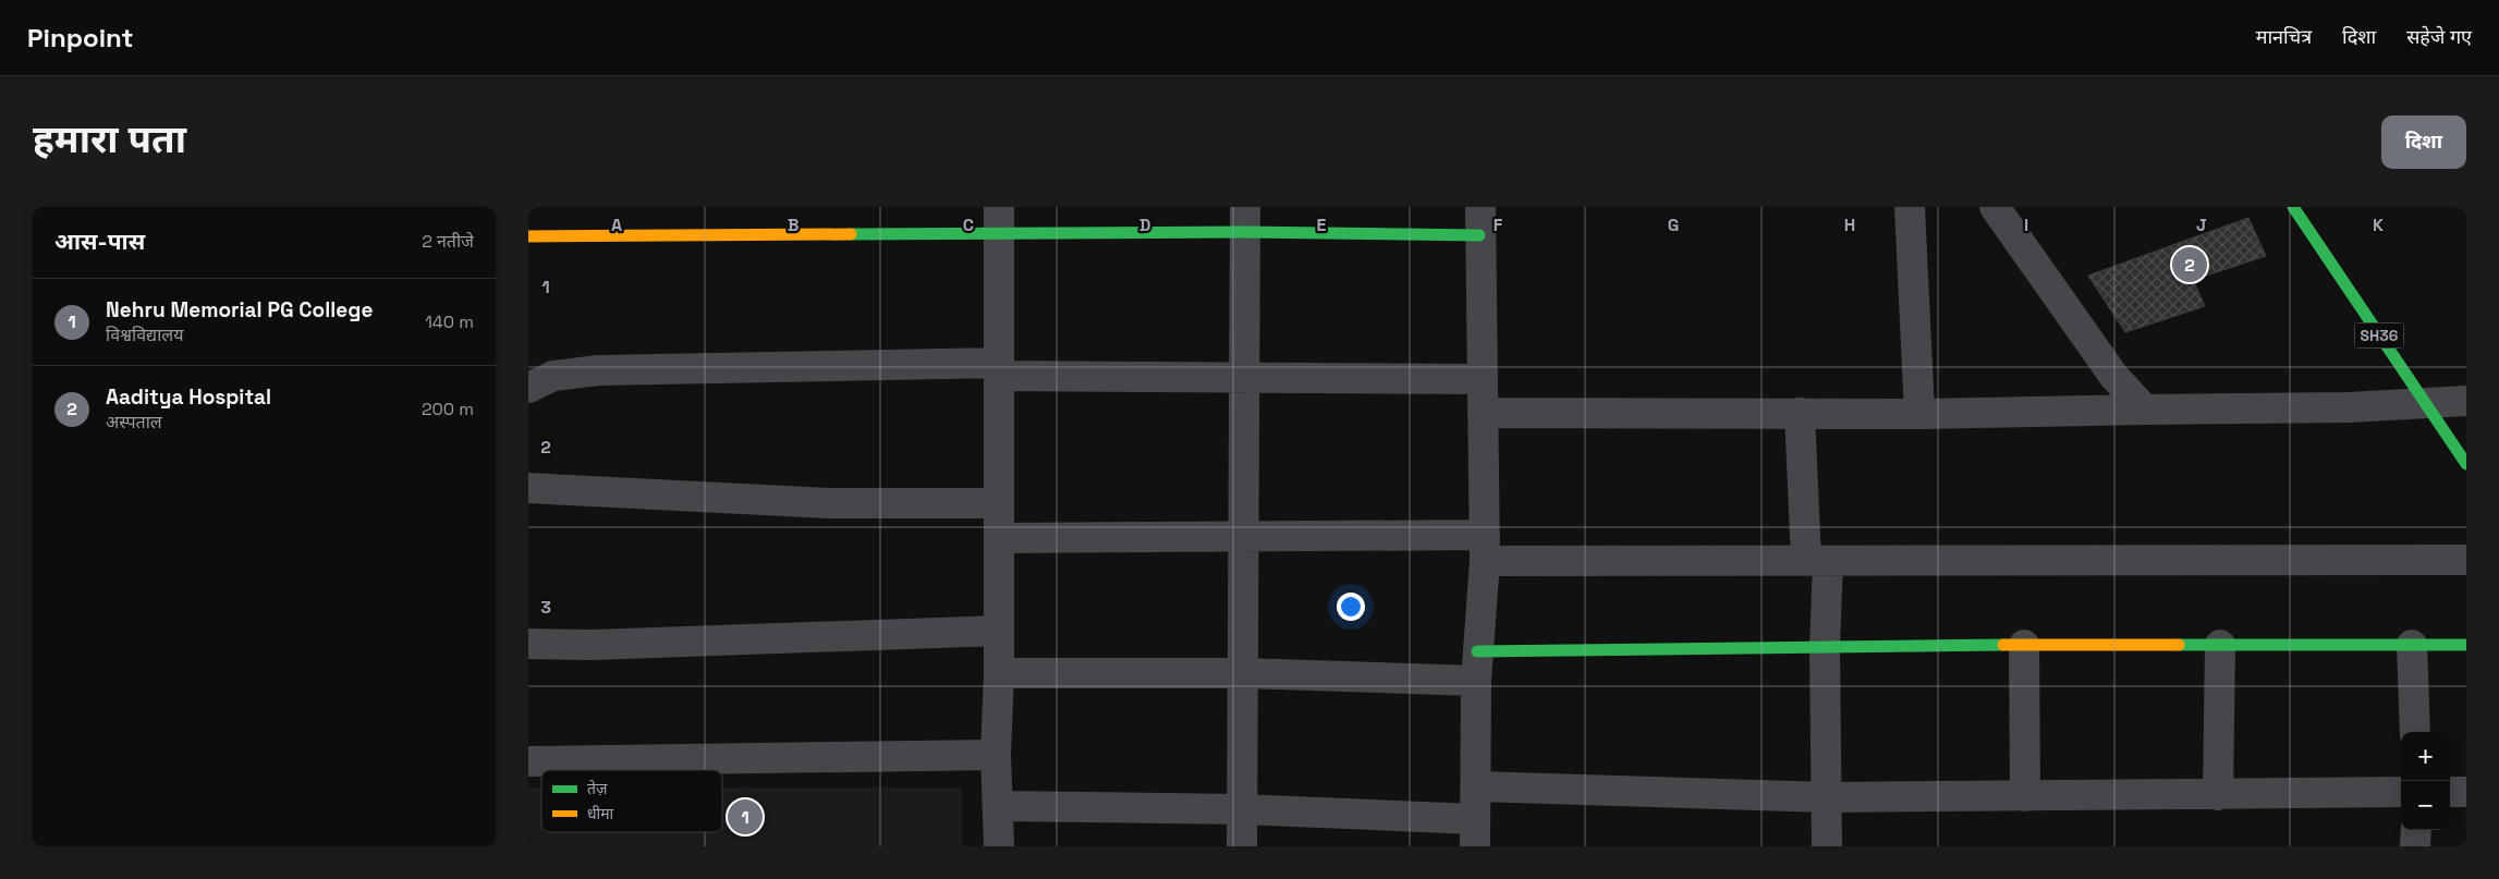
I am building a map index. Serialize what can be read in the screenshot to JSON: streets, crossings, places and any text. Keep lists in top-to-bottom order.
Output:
{
  "streets": {
    "street": ["SH36"]
  },
  "legend": ["तेज़", "धीमा"],
  "page": {
    "header": "Pinpoint",
    "nav": ["मानचित्र", "दिशा", "सहेजे गए"],
    "title": "हमारा पता",
    "buttons": "दिशा",
    "heading": ["आस-पास", "2 नतीजे"],
    "pins": ["2", "1"],
    "list": [
      {
        "mark": "1",
        "name": "Nehru Memorial PG College",
        "note": "विश्वविद्यालय",
        "value": "140 m"
      },
      {
        "mark": "2",
        "name": "Aaditya Hospital",
        "note": "अस्पताल",
        "value": "200 m"
      }
    ],
    "map_buttons": ["+", "−"]
  },
  "grid": {
    "columns": [
      "A",
      "B",
      "C",
      "D",
      "E",
      "F",
      "G",
      "H",
      "I",
      "J",
      "K"
    ],
    "rows": ["1", "2", "3"]
  }
}
